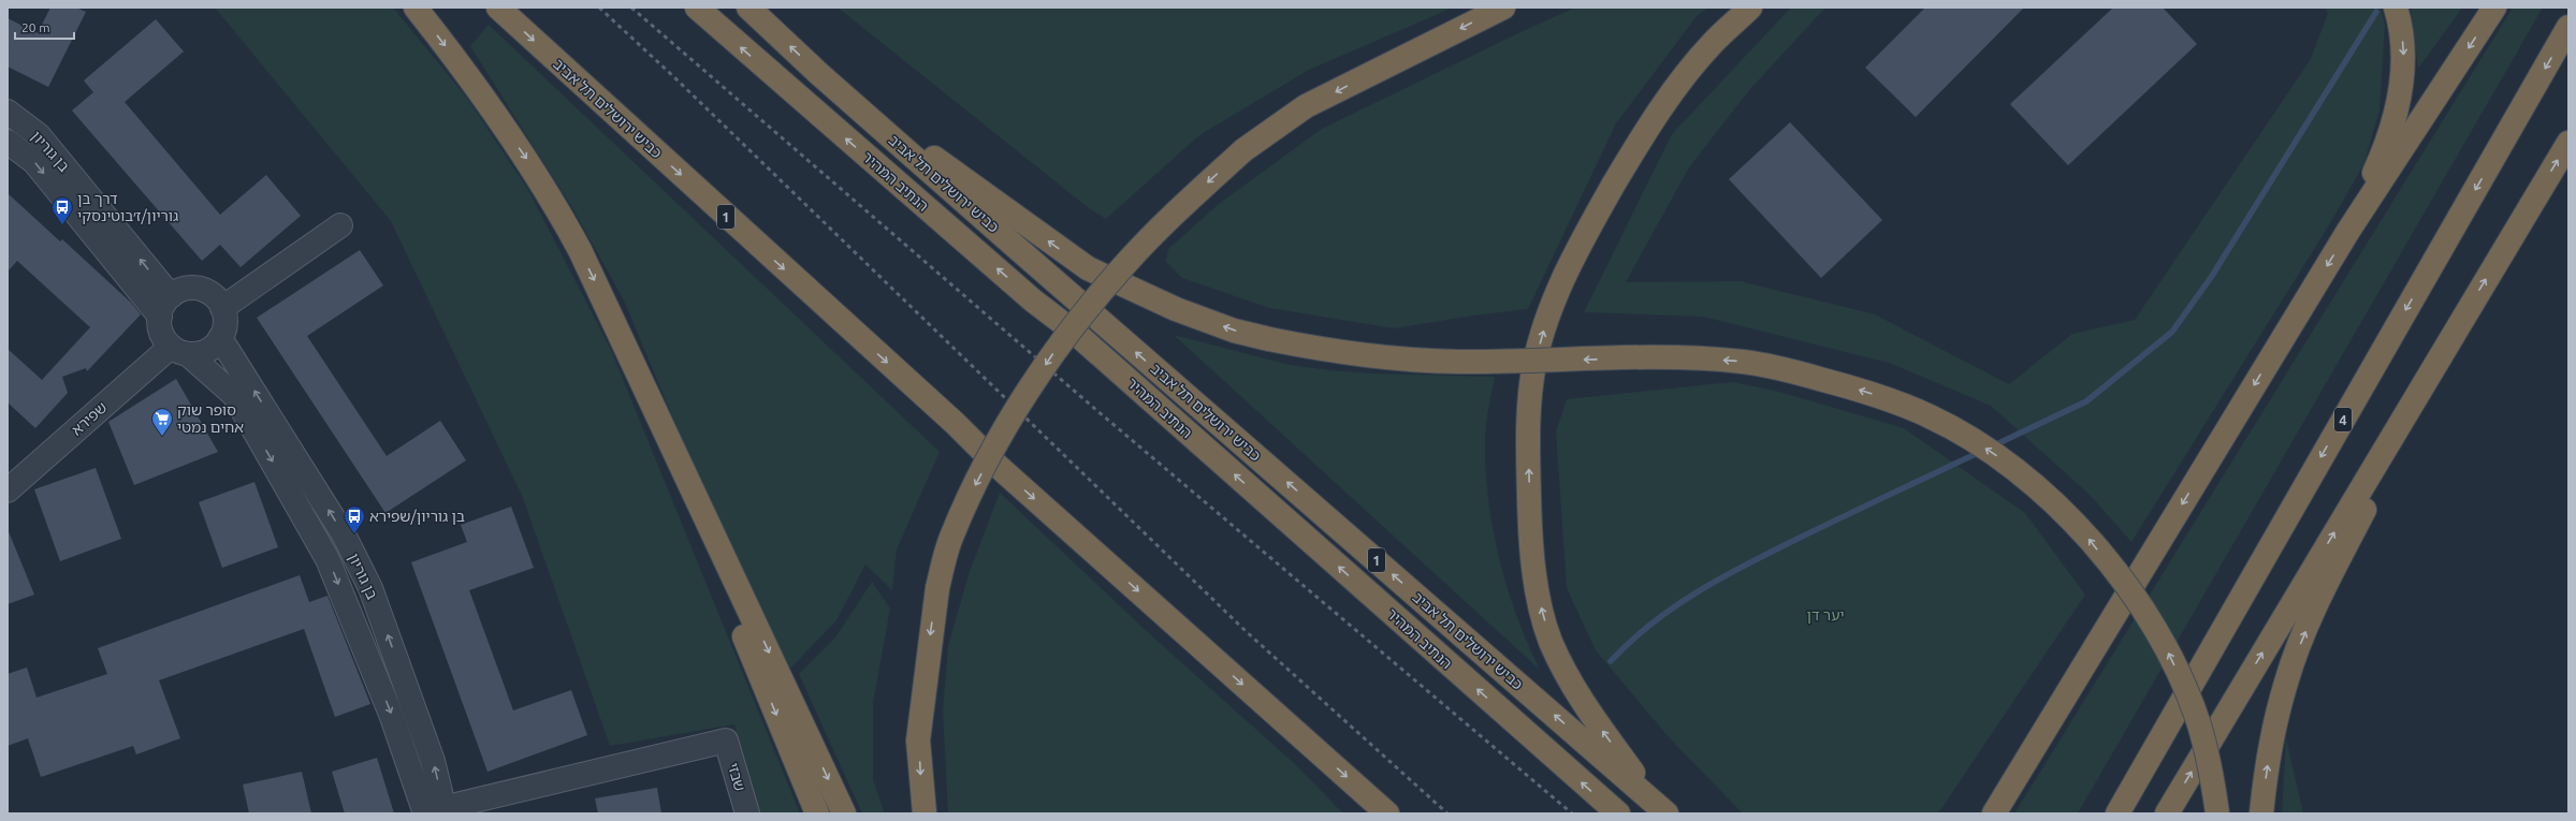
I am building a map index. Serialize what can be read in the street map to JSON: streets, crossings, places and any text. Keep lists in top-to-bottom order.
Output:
{
  "streets": {
    "highway": [
      "כביש ירושלים תל אביב",
      "הנתיב המהיר",
      "1",
      "4"
    ],
    "street": ["בן גוריון", "שפירא", "שבזי"]
  },
  "crossings": [
    ["בן גוריון", "שפירא"],
    ["בן גוריון", "שבזי"]
  ],
  "parks": ["יער דן"],
  "places": {
    "bus stop": ["דרך בן גוריון/ז׳בוטינסקי", "בן גוריון/שפירא"],
    "supermarket": ["סופר שוק אחים נמטי"]
  },
  "scale_bar": "20 m"
}
